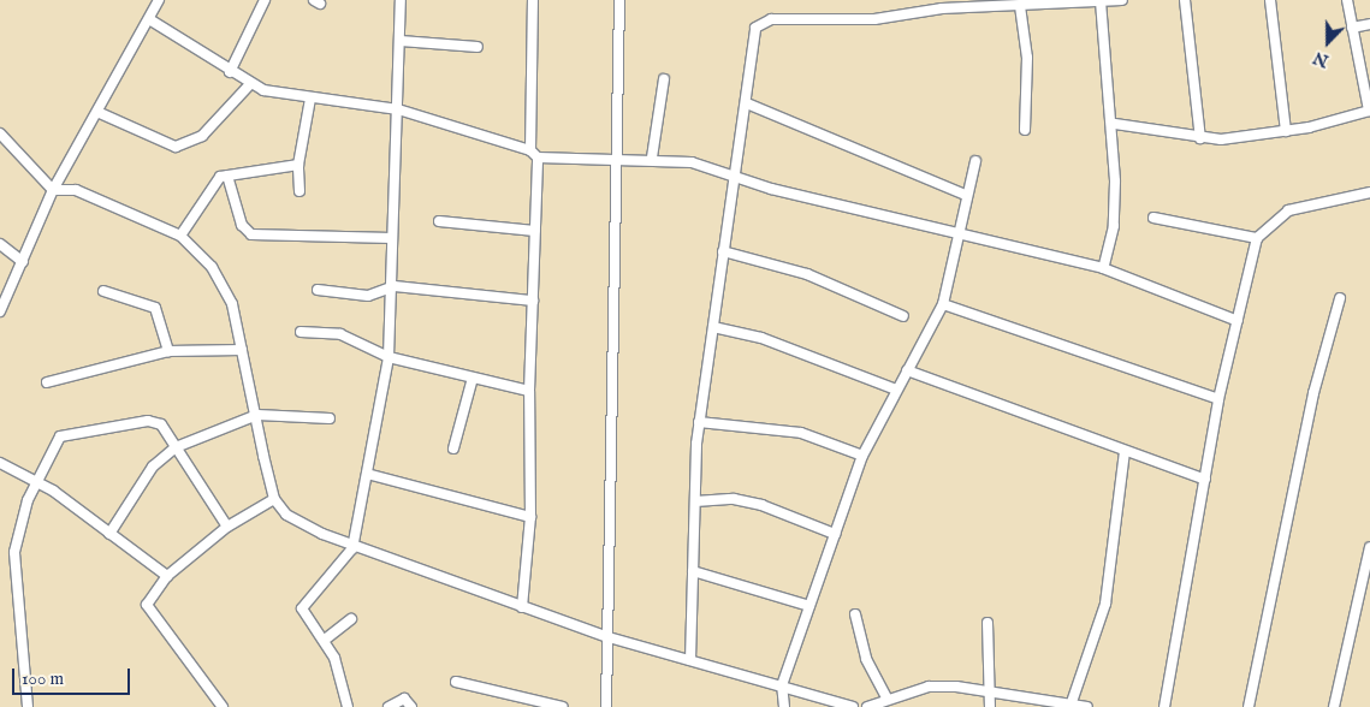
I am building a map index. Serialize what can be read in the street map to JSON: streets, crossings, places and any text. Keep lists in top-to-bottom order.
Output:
{
  "scale_bar": "100 m",
  "north": "bottom"
}
